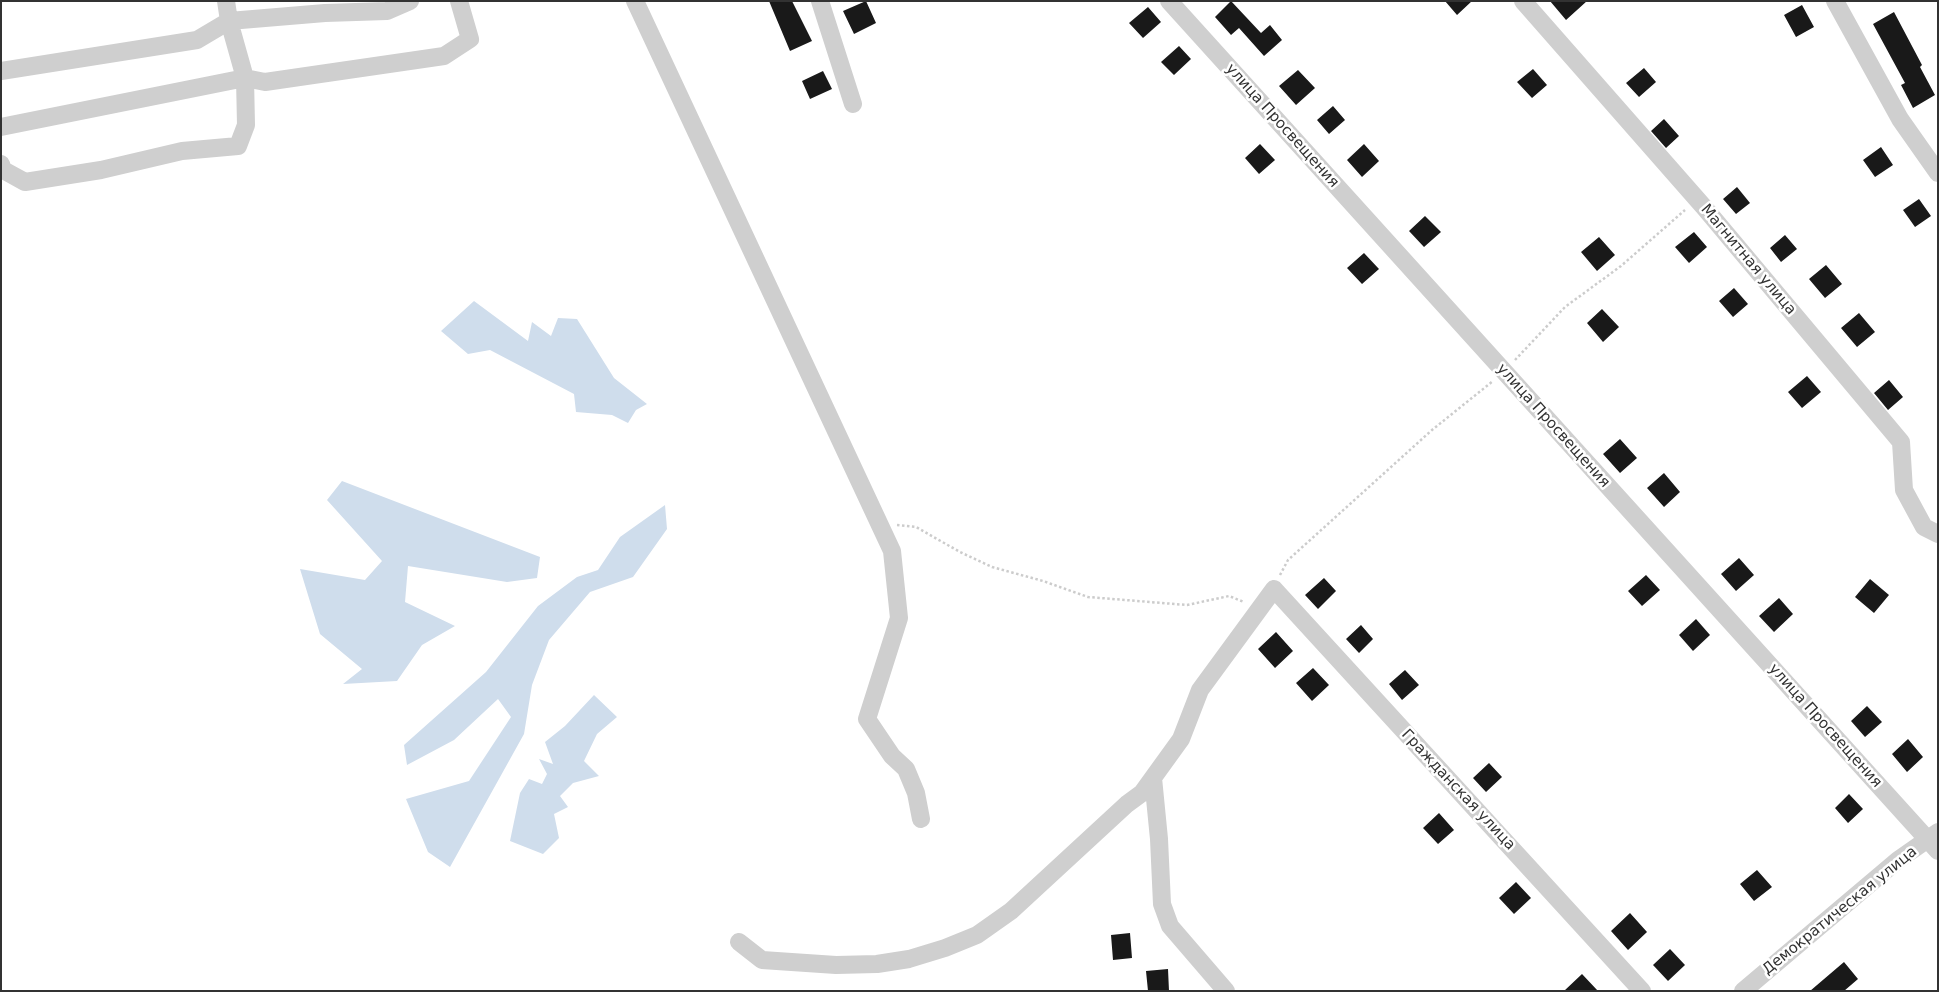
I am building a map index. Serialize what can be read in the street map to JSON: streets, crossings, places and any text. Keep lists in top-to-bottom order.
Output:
{
  "streets": {
    "street": [
      "улица Просвещения",
      "Магнитная улица",
      "Гражданская улица",
      "Демократическая улица"
    ]
  },
  "crossings": [
    ["улица Просвещения", "Демократическая улица"]
  ]
}
